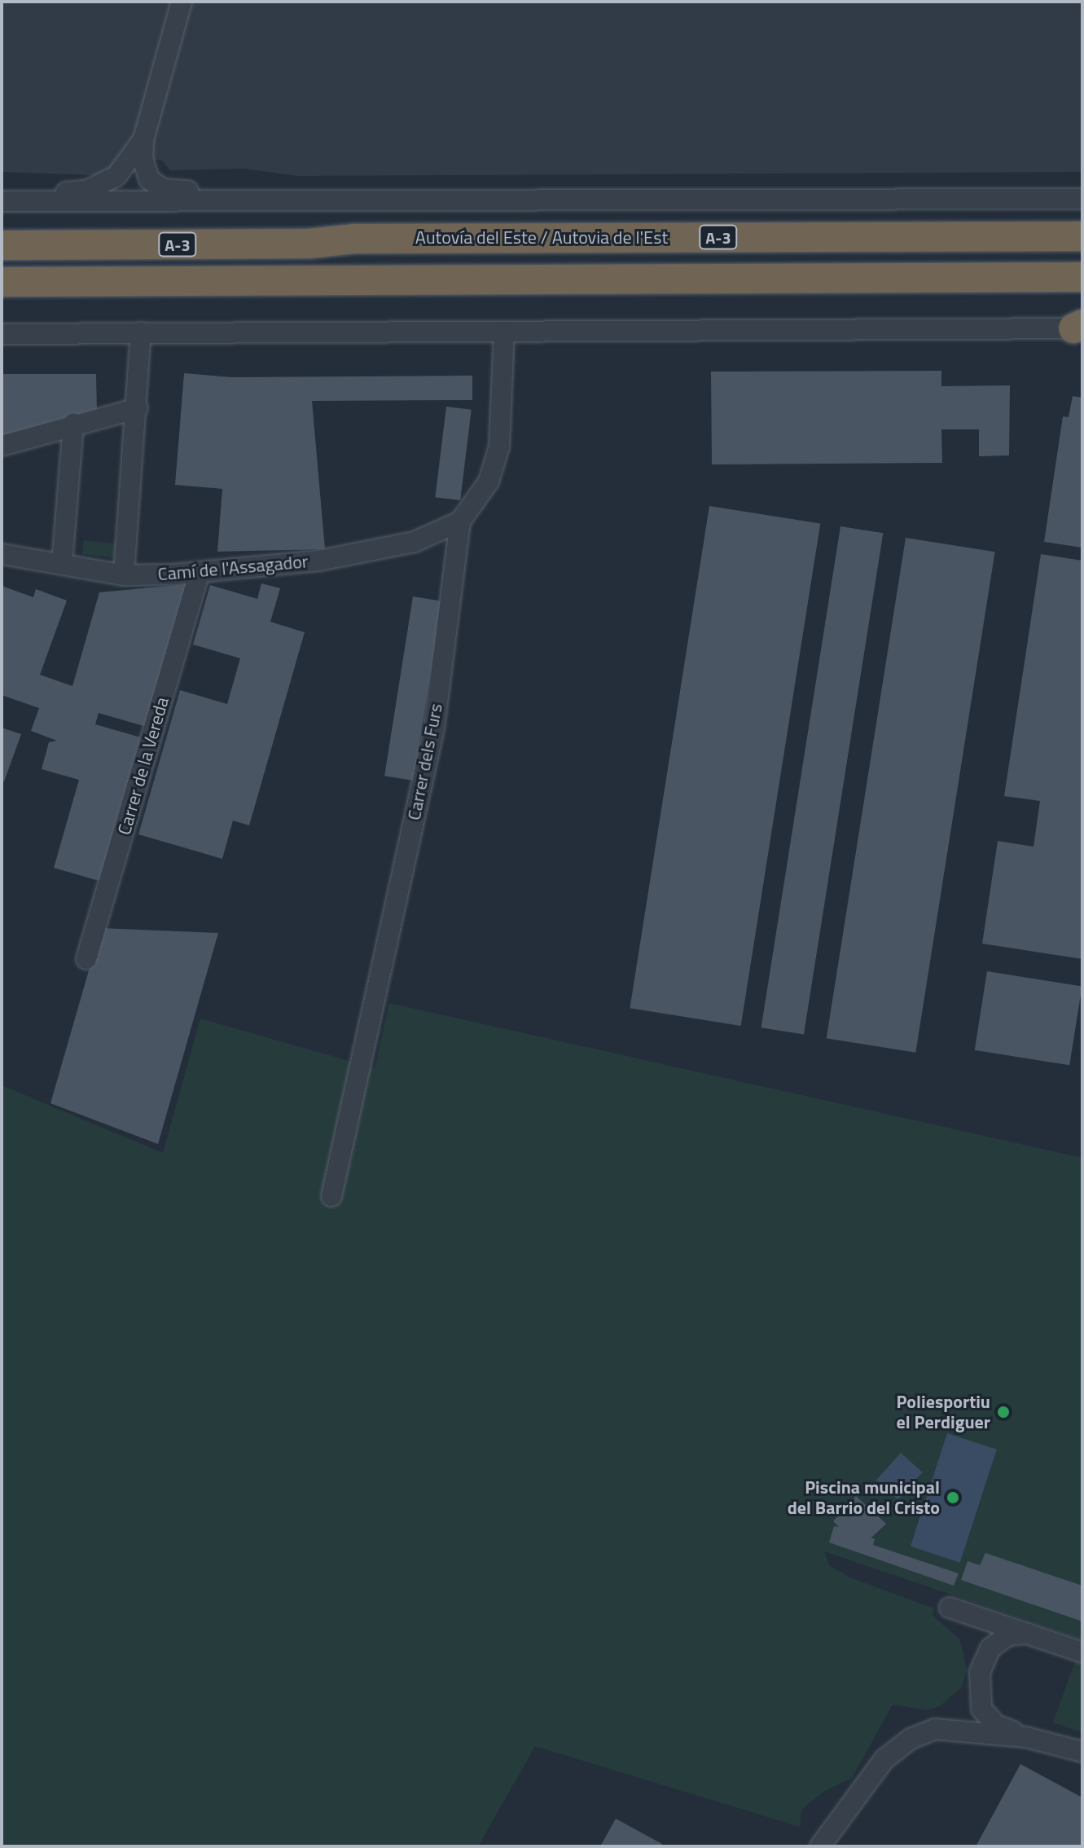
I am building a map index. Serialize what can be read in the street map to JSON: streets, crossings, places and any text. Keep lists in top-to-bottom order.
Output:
{
  "streets": {
    "highway": ["A-3", "Autovía del Este / Autovia de l'Est"],
    "street": ["Camí de l'Assagador", "Carrer dels Furs", "Carrer de la Vereda"]
  },
  "crossings": [
    ["Camí de l'Assagador", "Carrer dels Furs"],
    ["Camí de l'Assagador", "Carrer de la Vereda"]
  ],
  "places": ["Poliesportiu el Perdiguer", "Piscina municipal del Barrio del Cristo"]
}
